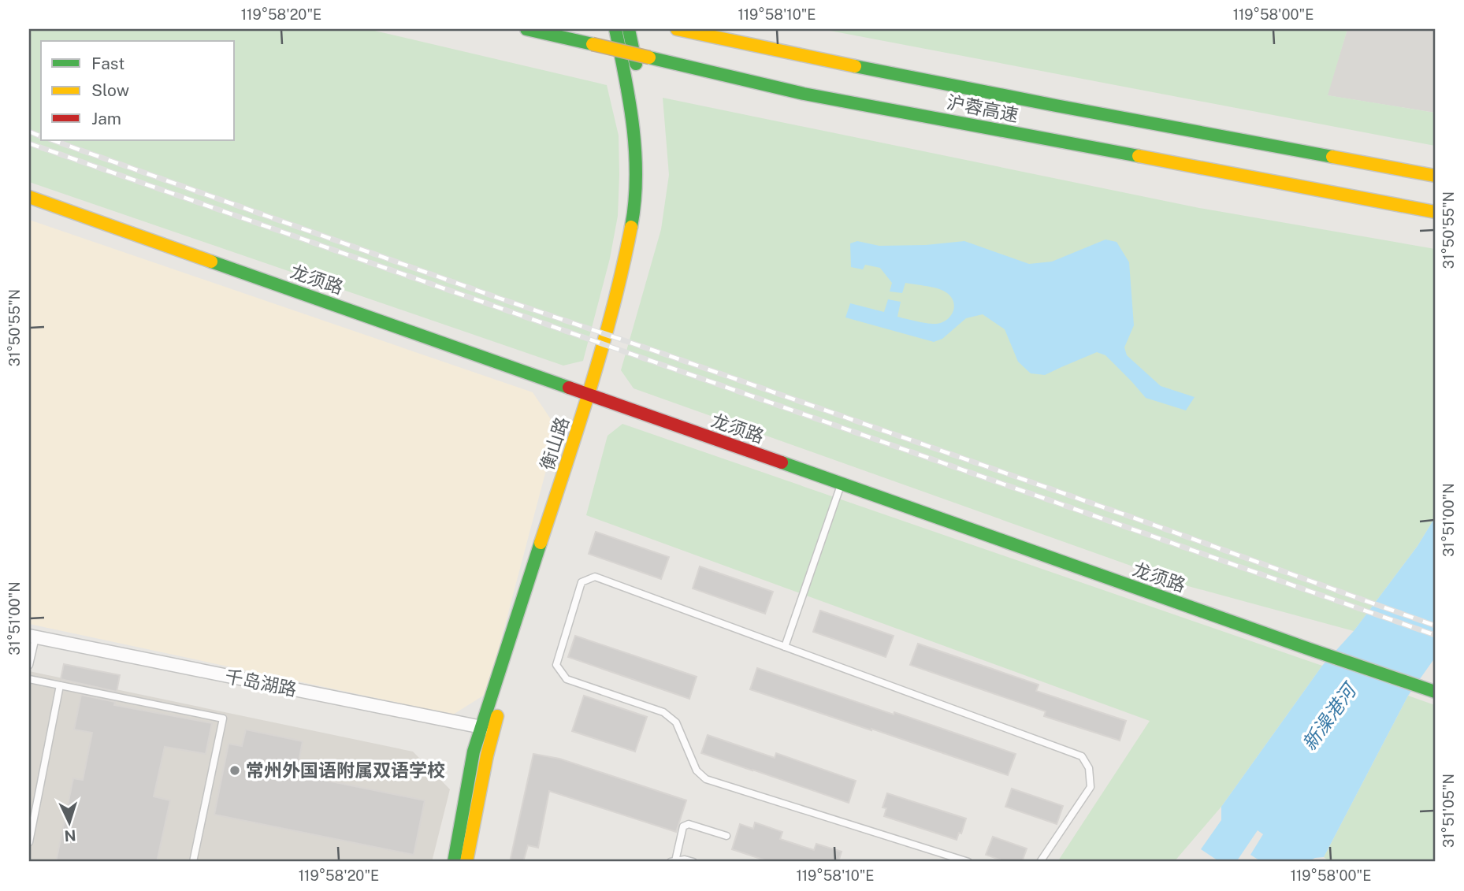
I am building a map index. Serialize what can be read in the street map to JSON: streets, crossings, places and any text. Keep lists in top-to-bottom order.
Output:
{
  "streets": {
    "main road": ["沪蓉高速", "龙须路", "衡山路"],
    "street": ["千岛湖路"]
  },
  "crossings": [
    ["龙须路", "衡山路"],
    ["衡山路", "千岛湖路"]
  ],
  "water": ["新澡港河"],
  "places": ["常州外国语附属双语学校"],
  "legend": ["Fast", "Slow", "Jam"],
  "north": "bottom",
  "coordinates": [
    "119°58'20\"E",
    "119°58'10\"E",
    "119°58'00\"E",
    "31°50'55\"N",
    "31°51'00\"N",
    "31°51'05\"N"
  ]
}
